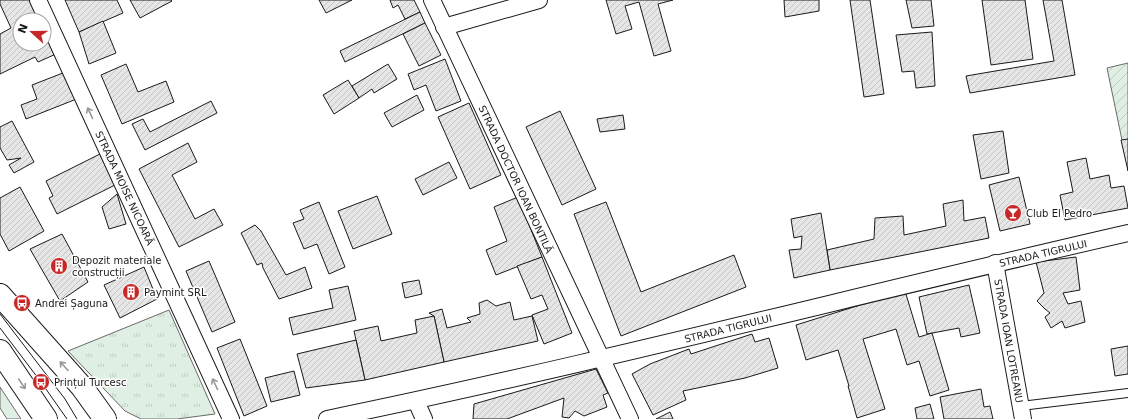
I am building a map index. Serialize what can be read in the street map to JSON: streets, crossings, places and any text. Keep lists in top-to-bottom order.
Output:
{
  "streets": {
    "street": [
      "STRADA DOCTOR IOAN BONTILĂ",
      "STRADA MOISE NICOARĂ",
      "STRADA TIGRULUI",
      "STRADA IOAN LOTREANU"
    ]
  },
  "crossings": [
    ["STRADA DOCTOR IOAN BONTILĂ", "STRADA TIGRULUI"],
    ["STRADA TIGRULUI", "STRADA IOAN LOTREANU"]
  ],
  "one_way": ["STRADA MOISE NICOARĂ"],
  "places": {
    "bar": ["Club El Pedro"],
    "building": ["Depozit materiale construcții", "Paymint SRL"],
    "bus stop": ["Andrei Șaguna", "Prințul Turcesc"]
  },
  "north": "left"
}
